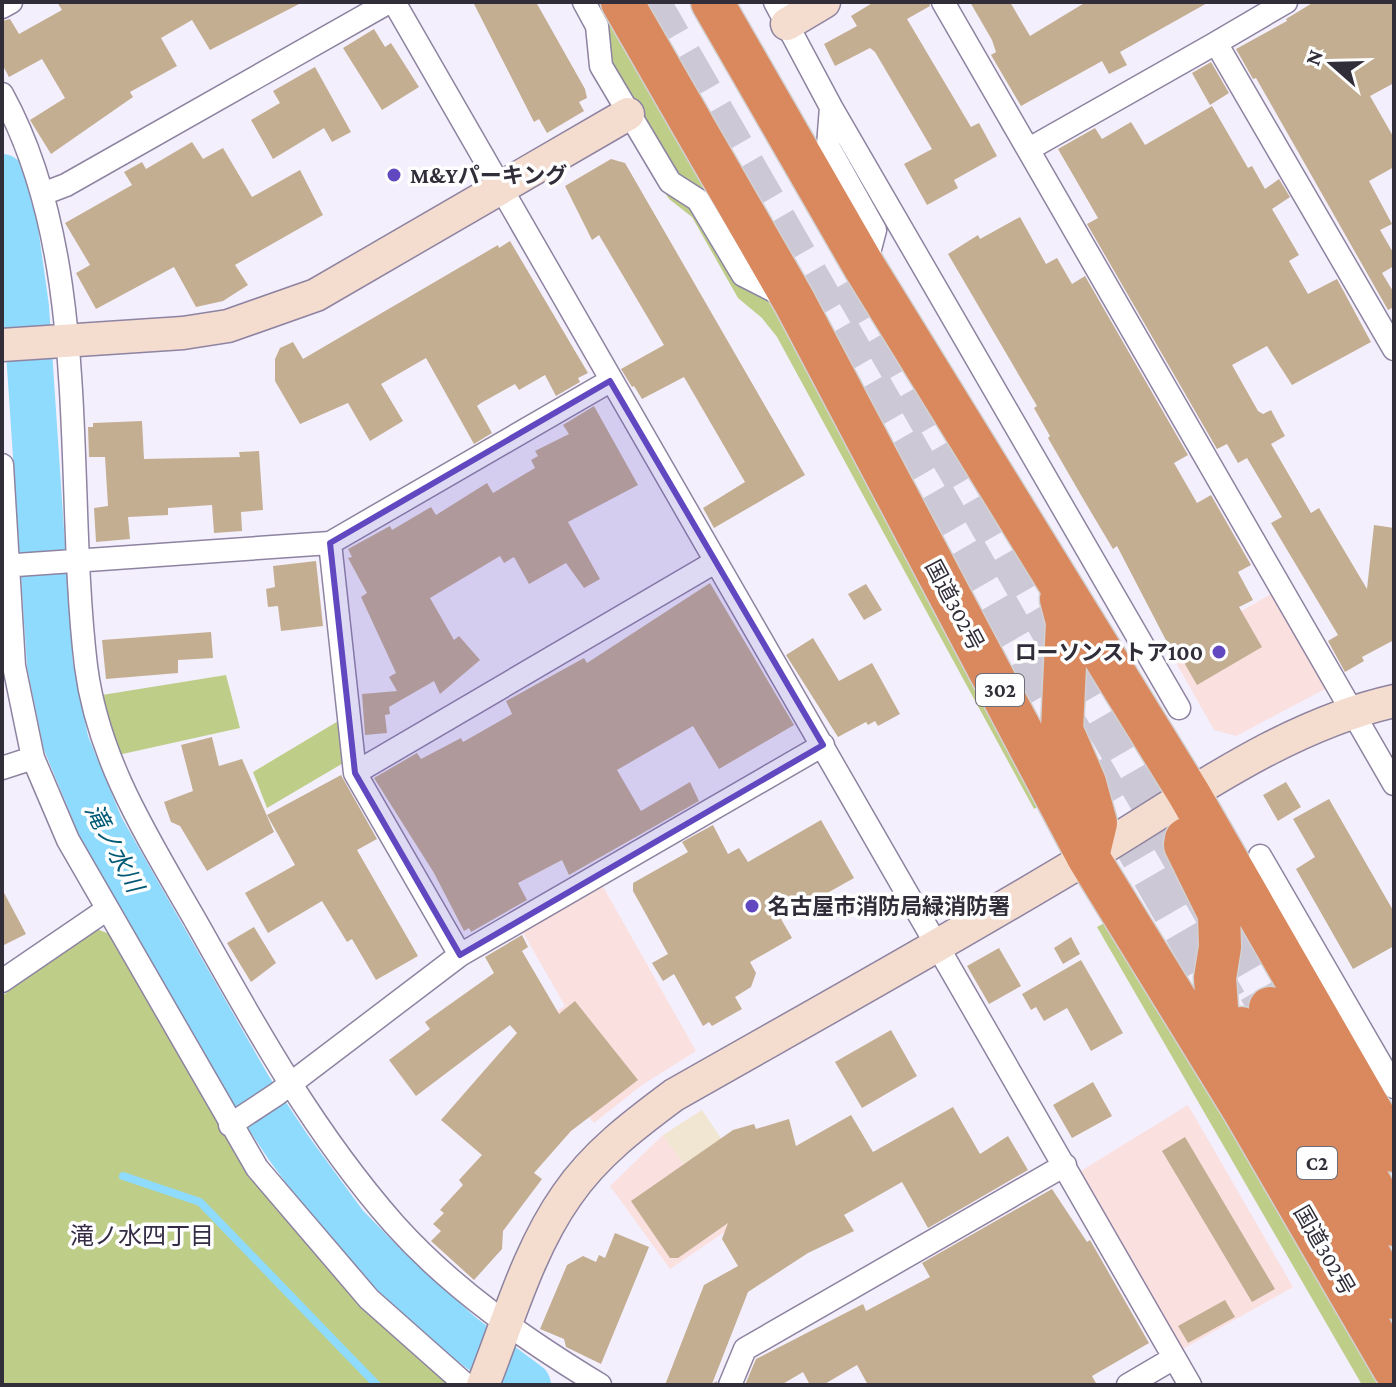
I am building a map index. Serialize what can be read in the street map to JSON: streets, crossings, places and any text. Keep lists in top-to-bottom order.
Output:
{
  "streets": {
    "highway": ["国道302号", "302", "C2"]
  },
  "districts": ["滝ノ水四丁目"],
  "water": ["滝ノ水川"],
  "places": ["M&Yパーキング", "ローソンストア100", "名古屋市消防局緑消防署"],
  "north": "left"
}
